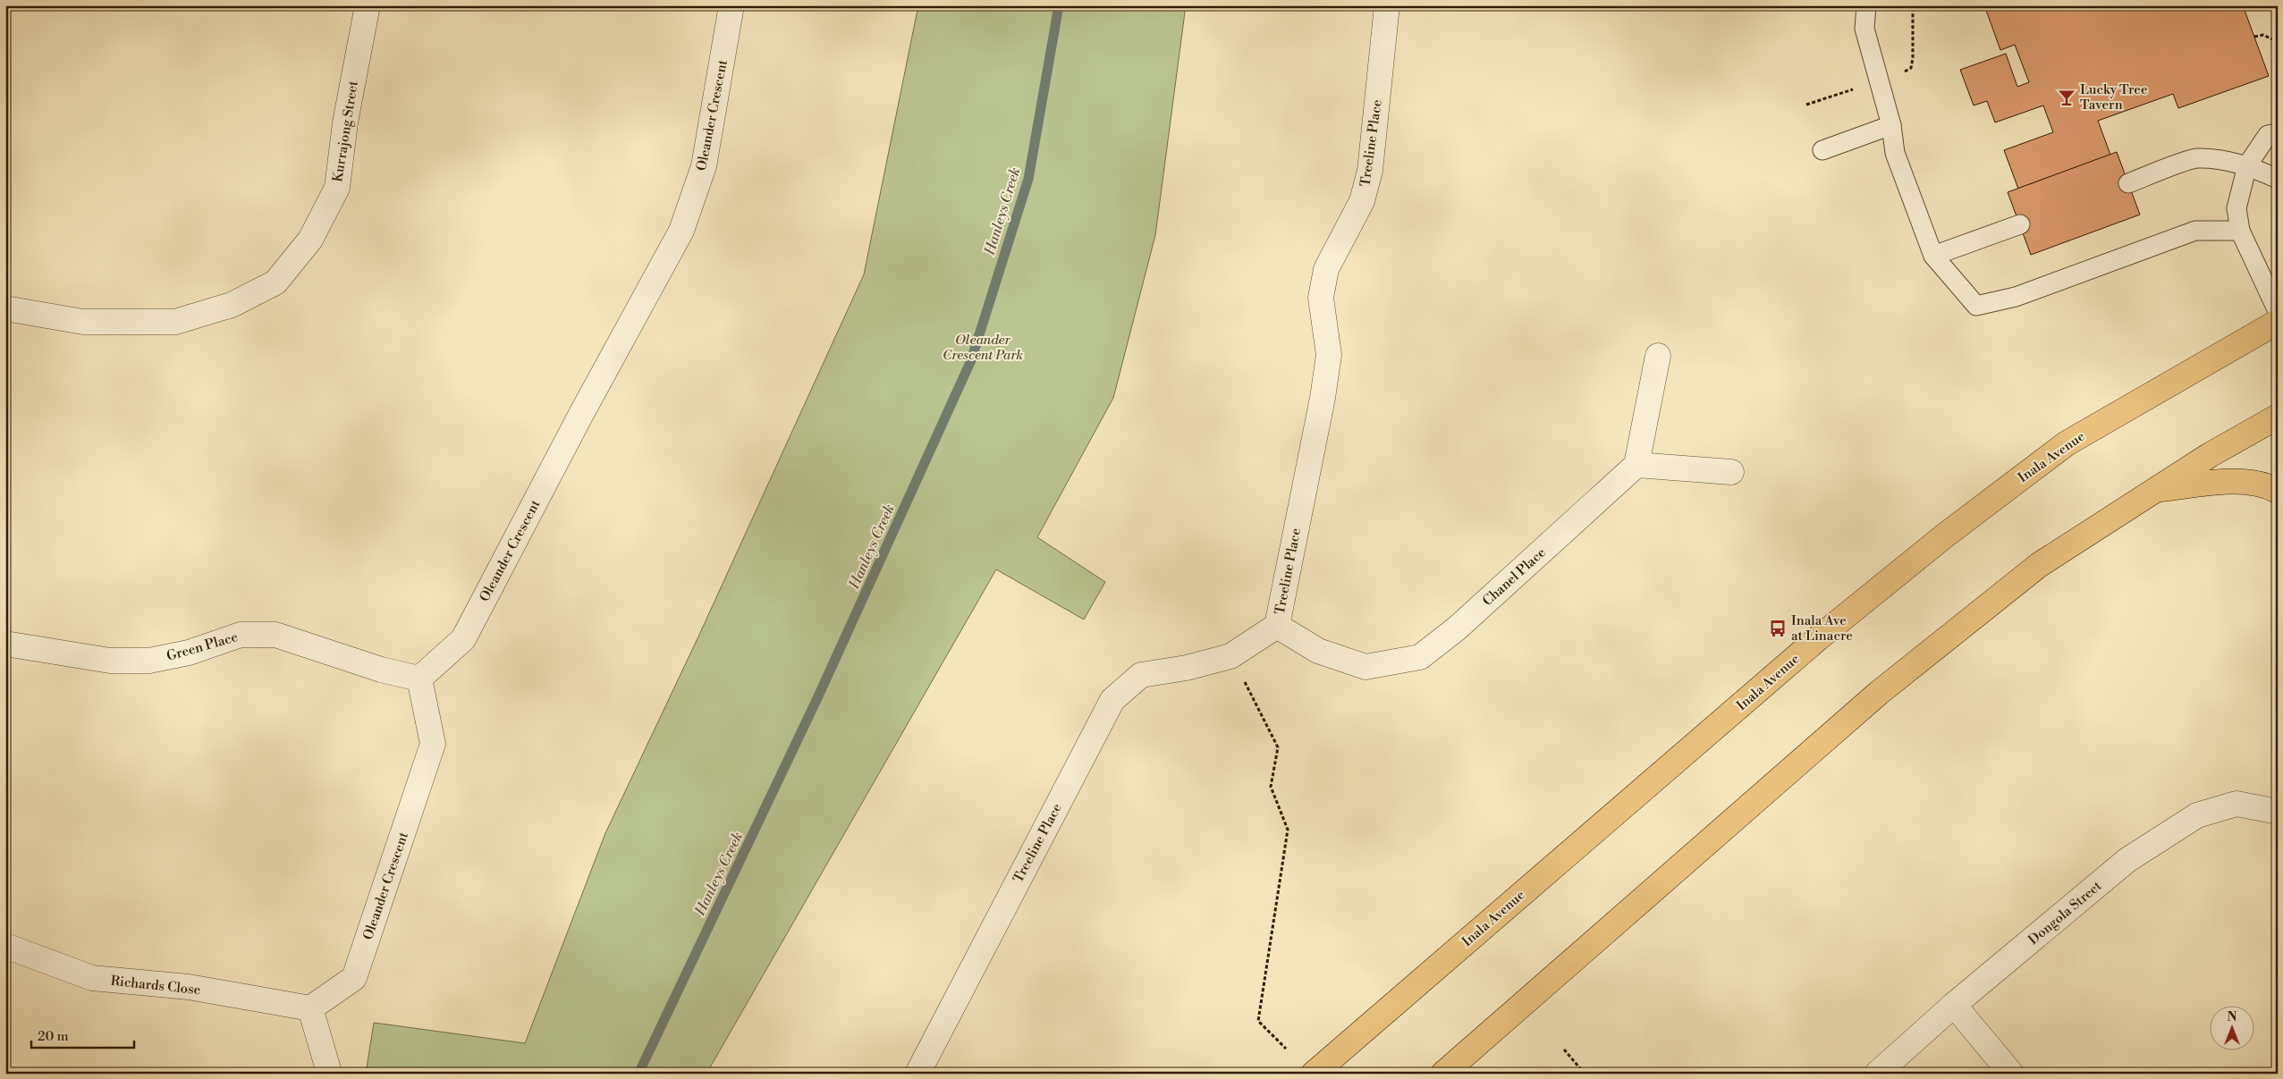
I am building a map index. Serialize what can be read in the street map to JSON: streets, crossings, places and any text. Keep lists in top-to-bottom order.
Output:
{
  "streets": {
    "main road": ["Inala Avenue"],
    "street": [
      "Oleander Crescent",
      "Kurrajong Street",
      "Treeline Place",
      "Chanel Place",
      "Green Place",
      "Dongola Street",
      "Richards Close"
    ]
  },
  "crossings": [
    ["Oleander Crescent", "Green Place"],
    ["Oleander Crescent", "Richards Close"],
    ["Treeline Place", "Chanel Place"]
  ],
  "water": ["Hanleys Creek"],
  "parks": ["Oleander Crescent Park"],
  "places": {
    "bar": ["Lucky Tree Tavern"],
    "bus stop": ["Inala Ave at Linacre"]
  },
  "scale_bar": "20 m",
  "north": "top"
}
